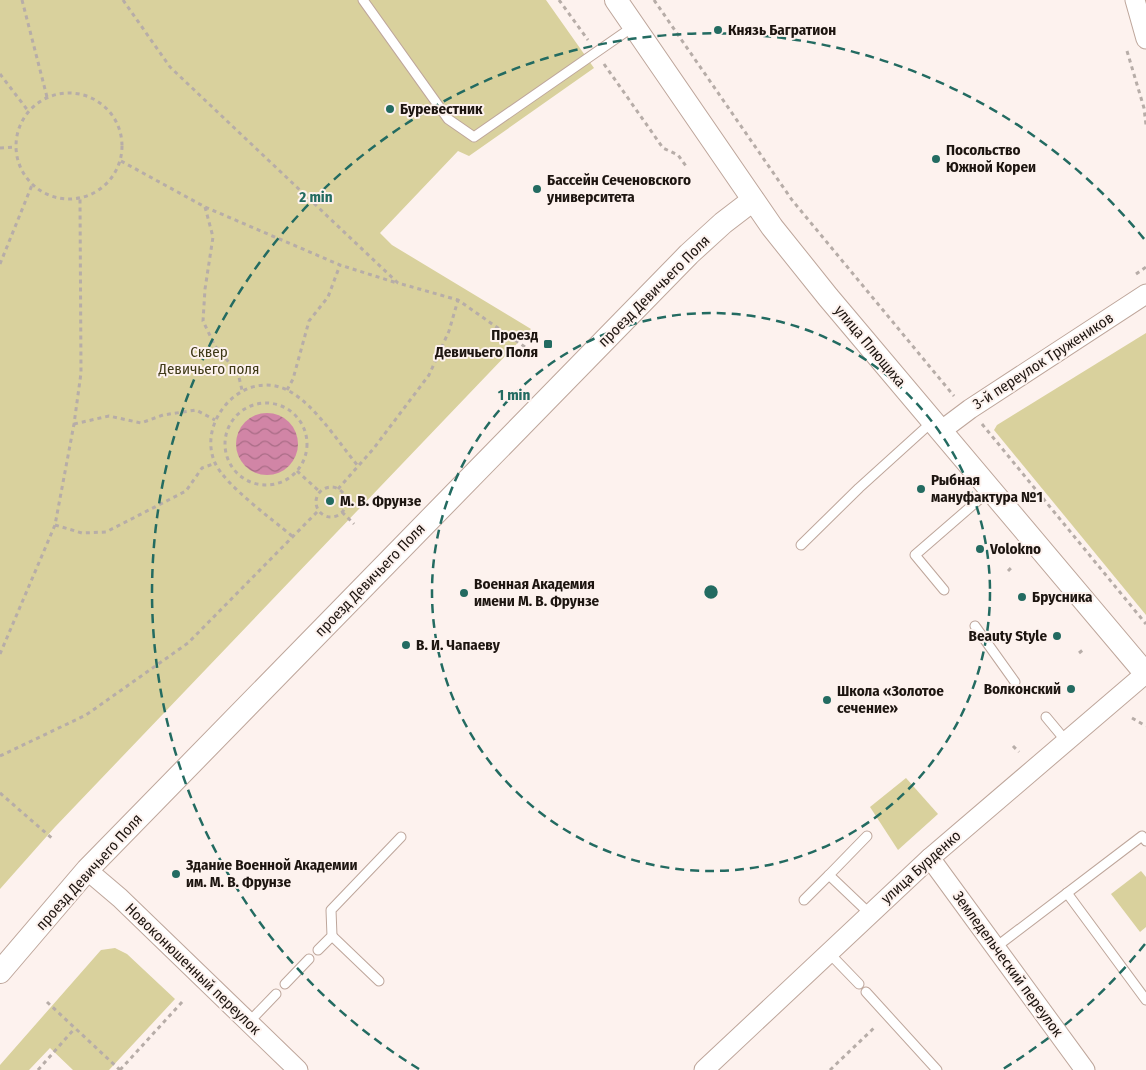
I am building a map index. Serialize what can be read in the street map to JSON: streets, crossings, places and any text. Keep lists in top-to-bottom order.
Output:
{
  "streets": {
    "street": [
      "проезд Девичьего Поля",
      "улица Плющиха",
      "3-й переулок Тружеников",
      "улица Бурденко",
      "Земледельческий переулок",
      "Новоконюшенный переулок"
    ]
  },
  "crossings": [
    ["проезд Девичьего Поля", "улица Плющиха"],
    ["проезд Девичьего Поля", "Новоконюшенный переулок"],
    ["улица Плющиха", "3-й переулок Тружеников"],
    ["улица Плющиха", "улица Бурденко"],
    ["улица Бурденко", "Земледельческий переулок"]
  ],
  "parks": ["Сквер Девичьего поля"],
  "places": {
    "other": [
      "Князь Багратион",
      "Буревестник",
      "Посольство Южной Кореи",
      "Бассейн Сеченовского университета",
      "Рыбная мануфактура №1",
      "М. В. Фрунзе",
      "Volokno",
      "Военная Академия имени М. В. Фрунзе",
      "Брусника",
      "Beauty Style",
      "В. И. Чапаеву",
      "Волконский",
      "Школа «Золотое сечение»",
      "Здание Военной Академии им. М. В. Фрунзе"
    ],
    "transit": ["Проезд Девичьего Поля"]
  },
  "rings": ["2 min", "1 min"]
}
